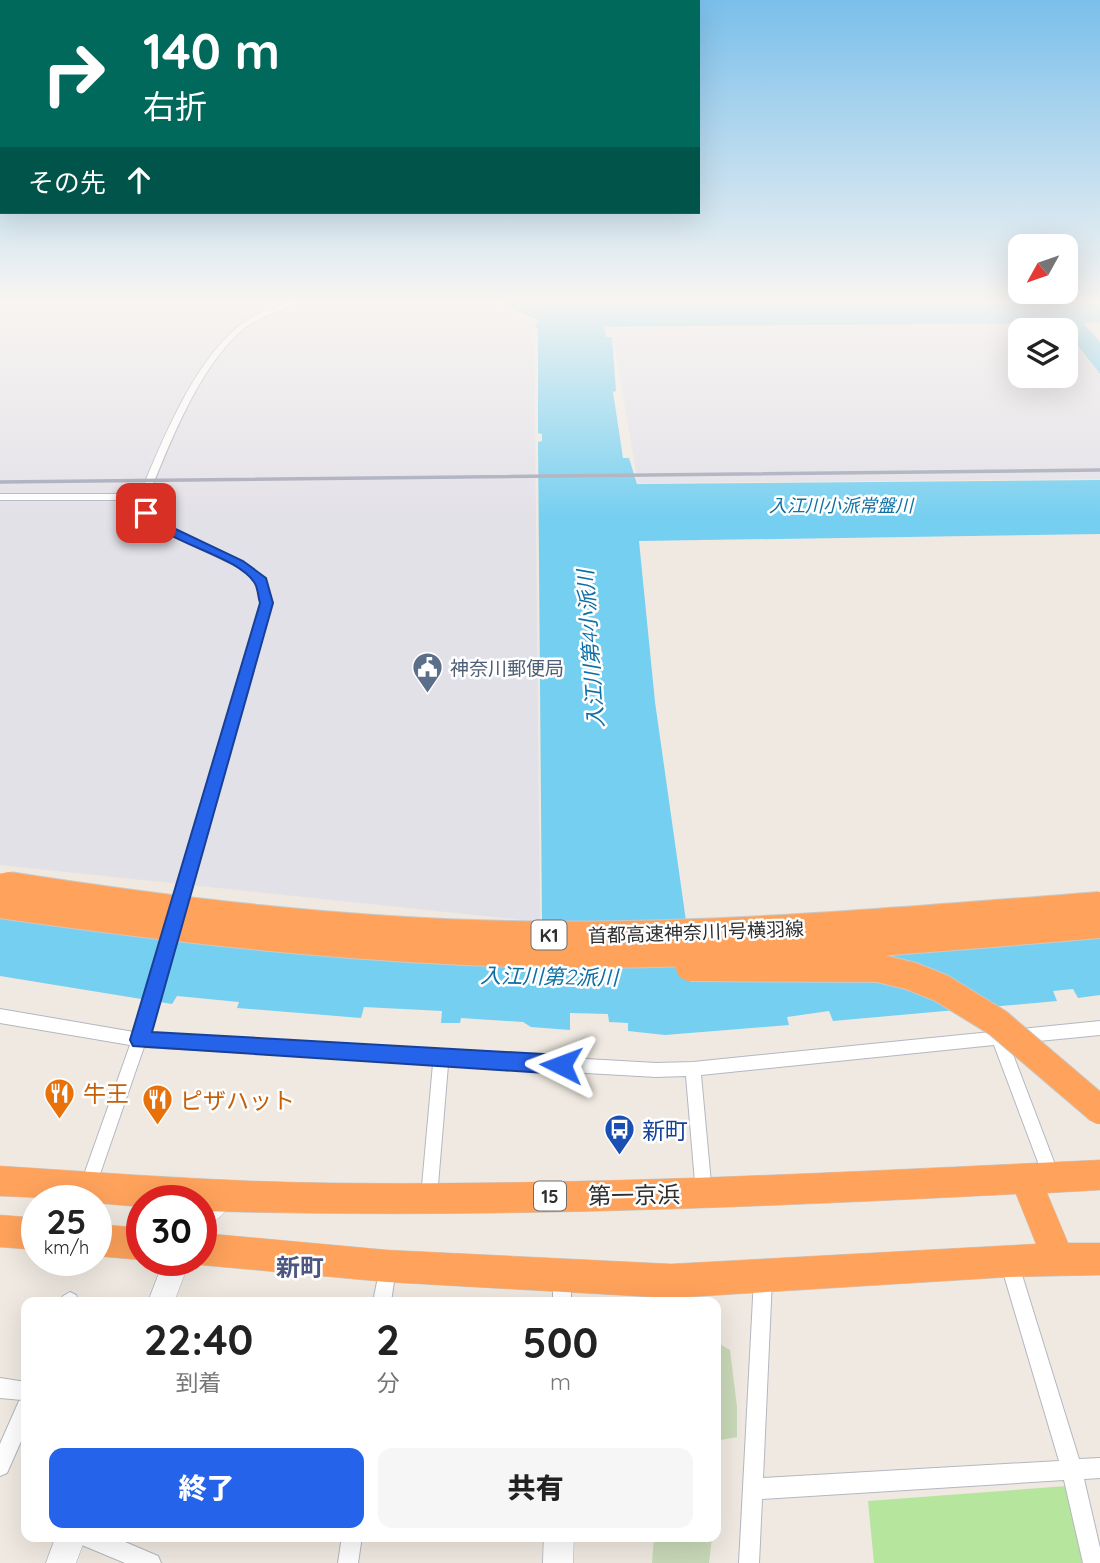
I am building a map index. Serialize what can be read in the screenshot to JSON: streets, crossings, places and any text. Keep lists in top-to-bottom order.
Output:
{
  "streets": {
    "highway": [
      "首都高速神奈川1号横羽線",
      "K1",
      "第一京浜",
      "15"
    ]
  },
  "districts": ["新町"],
  "water": ["入江川小派常盤川", "入江川第4小派川", "入江川第2派川"],
  "places": {
    "public building": ["神奈川郵便局"],
    "restaurant": ["牛王", "ピザハット"],
    "bus stop": ["新町"]
  },
  "north": "bottom left",
  "page": {
    "turn": ["140 m", "右折"],
    "then": "その先",
    "speed": "25 km/h",
    "limit": "30",
    "eta": [
      "22:40",
      "到着",
      "2",
      "分",
      "500",
      "m"
    ],
    "buttons": ["終了", "共有"]
  }
}
